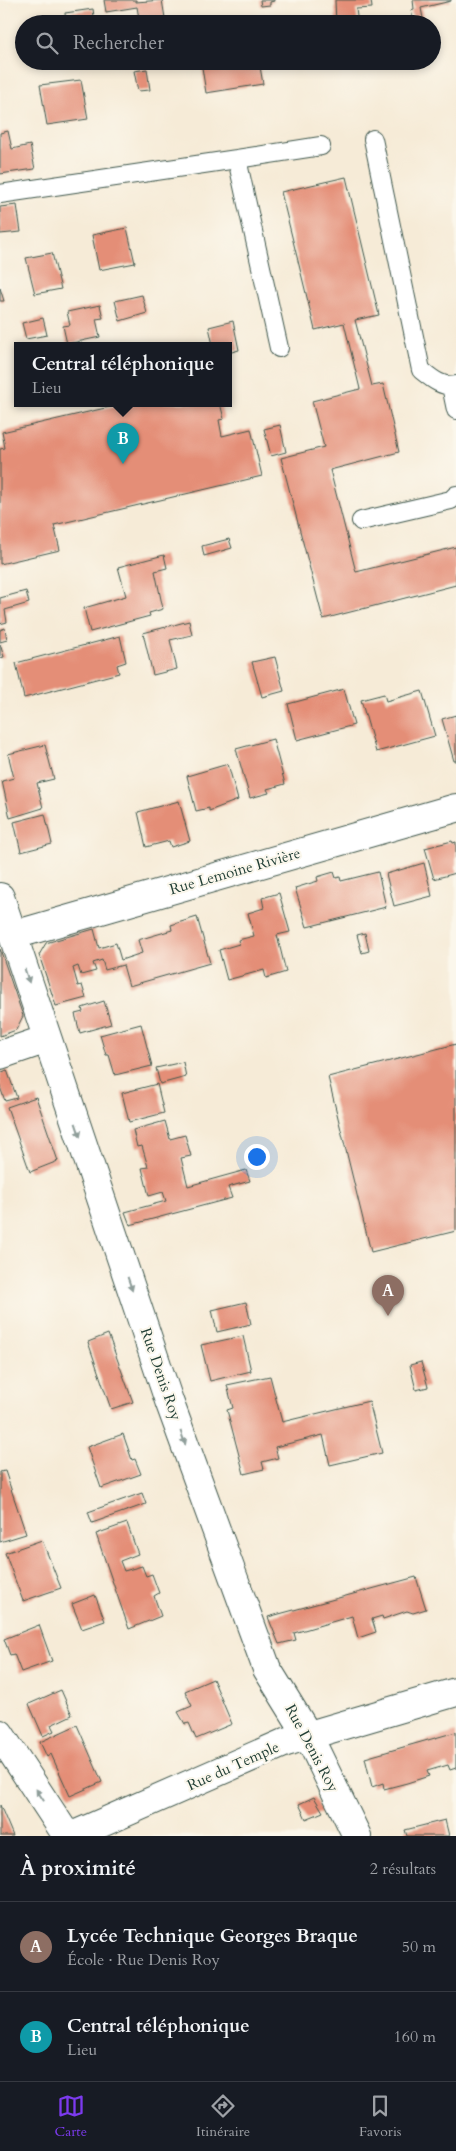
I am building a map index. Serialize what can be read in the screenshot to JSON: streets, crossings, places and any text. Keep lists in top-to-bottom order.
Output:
{
  "streets": {
    "street": ["Rue Lemoine Rivière", "Rue Denis Roy", "Rue du Temple"]
  },
  "crossings": [
    ["Rue Lemoine Rivière", "Rue Denis Roy"],
    ["Rue Denis Roy", "Rue du Temple"]
  ],
  "one_way": ["Rue Denis Roy"],
  "page": {
    "search": "Rechercher",
    "popup": ["Central téléphonique", "Lieu"],
    "pins": ["B", "A"],
    "heading": ["À proximité", "2 résultats"],
    "list": [
      {
        "mark": "A",
        "name": "Lycée Technique Georges Braque",
        "note": "École · Rue Denis Roy",
        "value": "50 m"
      },
      {
        "mark": "B",
        "name": "Central téléphonique",
        "note": "Lieu",
        "value": "160 m"
      }
    ],
    "nav": ["Carte", "Itinéraire", "Favoris"]
  }
}
